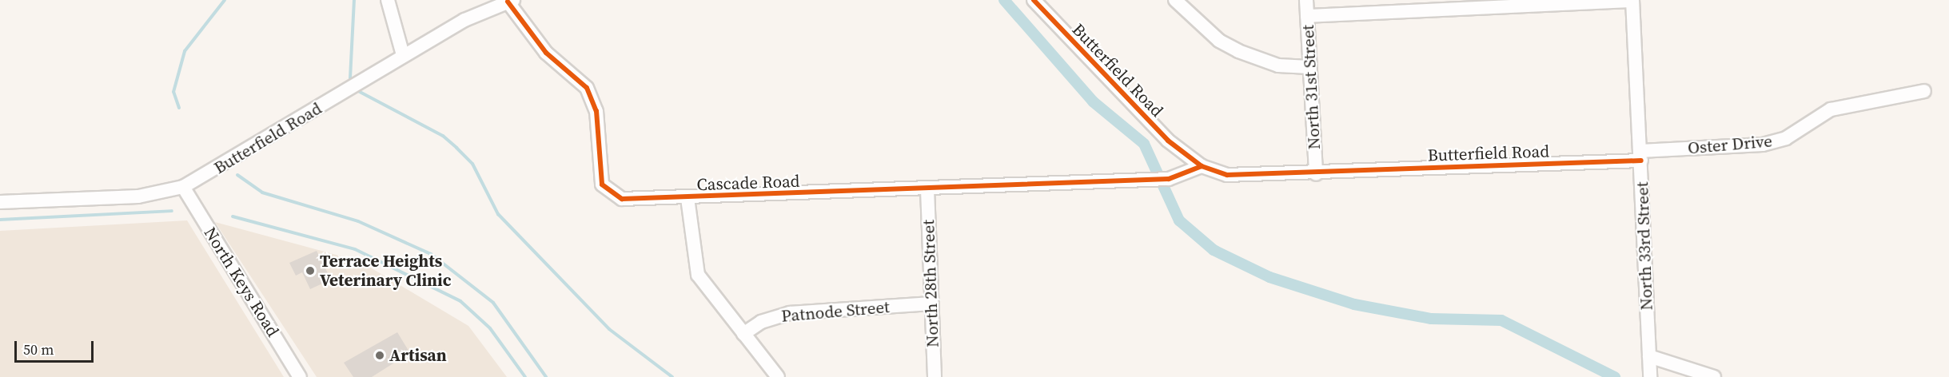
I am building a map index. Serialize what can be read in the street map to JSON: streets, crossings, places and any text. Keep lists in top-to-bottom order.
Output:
{
  "streets": {
    "street": [
      "Butterfield Road",
      "North 31st Street",
      "Oster Drive",
      "Cascade Road",
      "North 33rd Street",
      "North Keys Road",
      "North 28th Street",
      "Patnode Street"
    ]
  },
  "crossings": [
    ["Butterfield Road", "North 31st Street"],
    ["Butterfield Road", "Oster Drive"],
    ["Butterfield Road", "Cascade Road"],
    ["Butterfield Road", "North 33rd Street"],
    ["Butterfield Road", "North Keys Road"],
    ["Oster Drive", "North 33rd Street"],
    ["Cascade Road", "North 28th Street"],
    ["North 28th Street", "Patnode Street"]
  ],
  "places": ["Terrace Heights Veterinary Clinic", "Artisan"],
  "scale_bar": "50 m"
}
